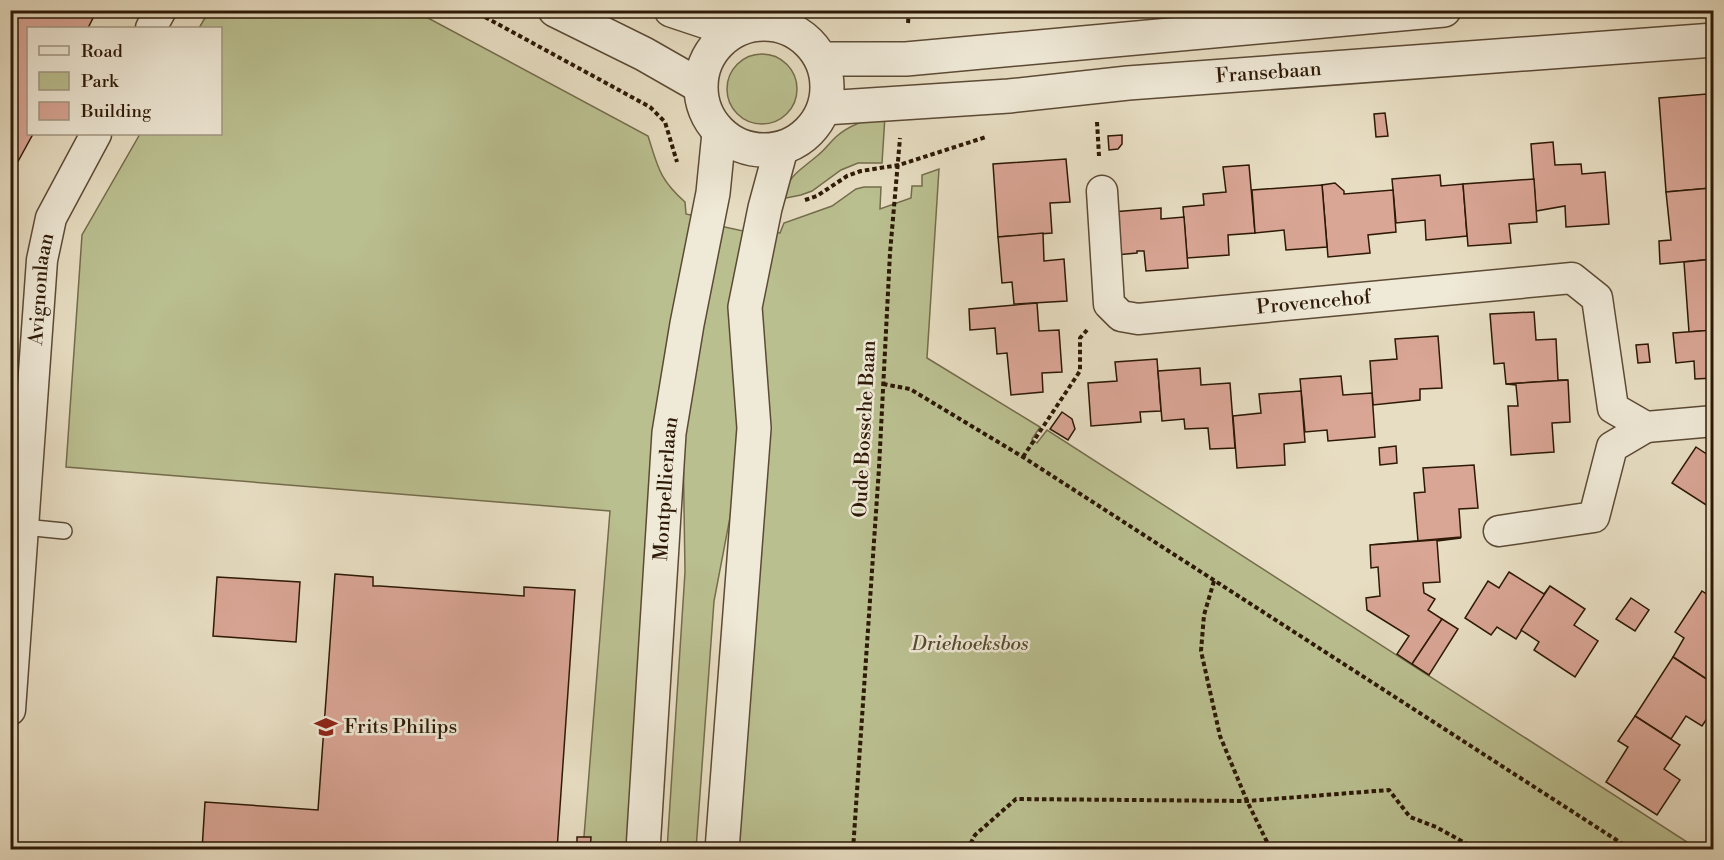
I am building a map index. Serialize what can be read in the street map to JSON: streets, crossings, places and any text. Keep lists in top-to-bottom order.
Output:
{
  "streets": {
    "street": [
      "Fransebaan",
      "Avignonlaan",
      "Provencehof",
      "Montpellierlaan"
    ],
    "path": ["Oude Bossche Baan"]
  },
  "crossings": [
    ["Fransebaan", "Oude Bossche Baan"],
    ["Fransebaan", "Montpellierlaan"]
  ],
  "parks": ["Driehoeksbos"],
  "places": {
    "school or university": ["Frits Philips"]
  },
  "legend": ["Road", "Park", "Building"]
}
